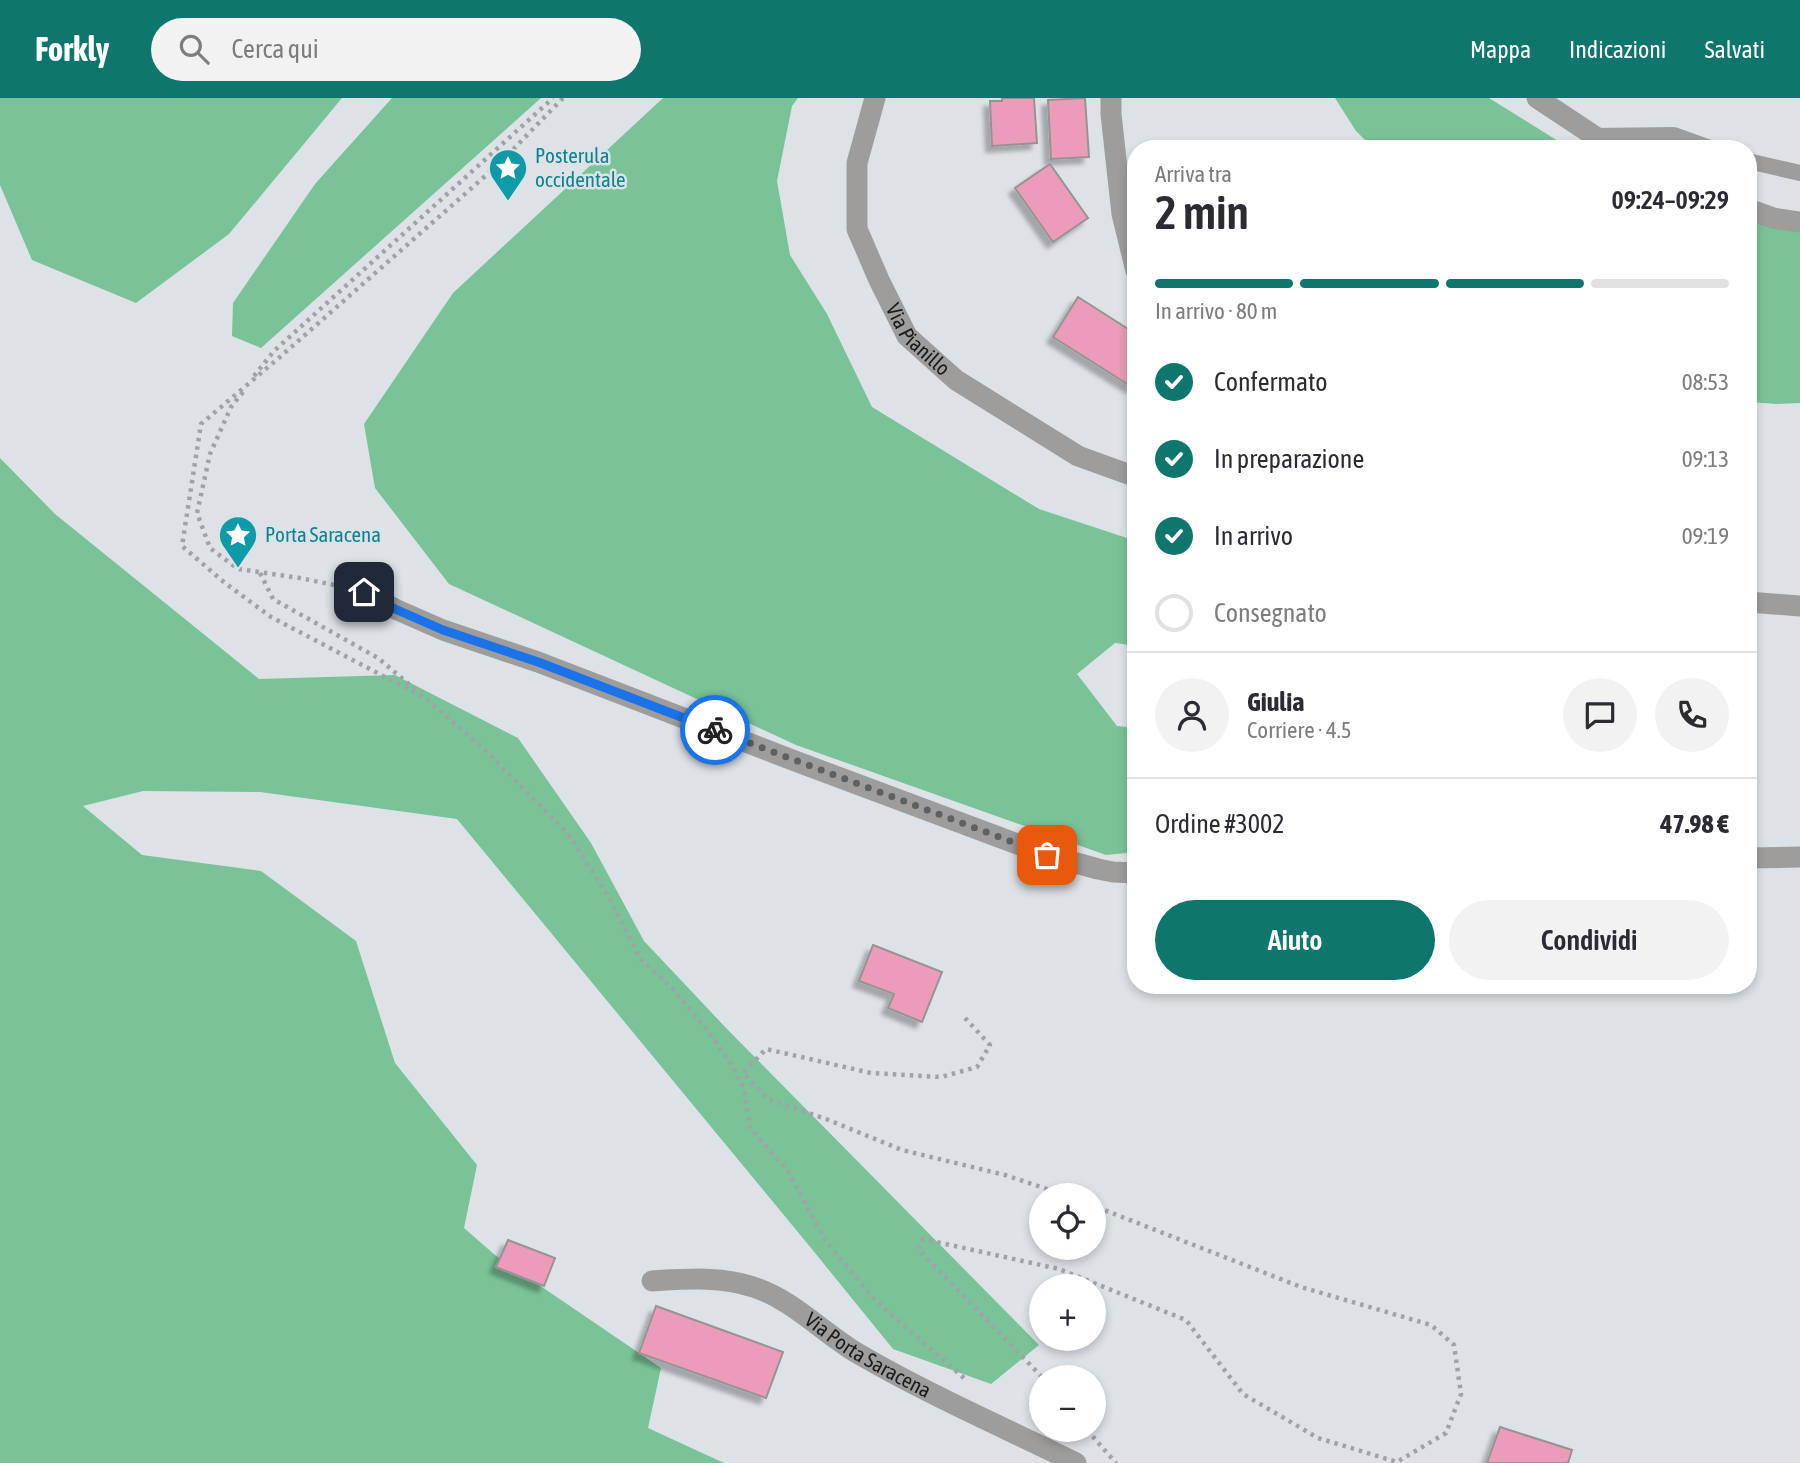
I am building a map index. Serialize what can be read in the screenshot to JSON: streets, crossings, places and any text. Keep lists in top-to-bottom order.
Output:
{
  "streets": {
    "street": ["Via Pianillo", "Via Porta Saracena"]
  },
  "places": {
    "place": ["Posterula occidentale", "Porta Saracena"]
  },
  "page": {
    "header": "Forkly",
    "search": "Cerca qui",
    "nav": ["Mappa", "Indicazioni", "Salvati"],
    "heading": ["2 min", "Arriva tra", "09:24–09:29"],
    "panel": [
      "Giulia",
      "Corriere · 4.5",
      "Ordine #3002",
      "47.98 €"
    ],
    "bar": "In arrivo · 80 m",
    "list": [
      ["Confermato", "08:53"],
      ["In preparazione", "09:13"],
      ["In arrivo", "09:19"],
      "Consegnato"
    ],
    "buttons": ["Aiuto", "Condividi"],
    "map_buttons": ["+", "−"]
  }
}
